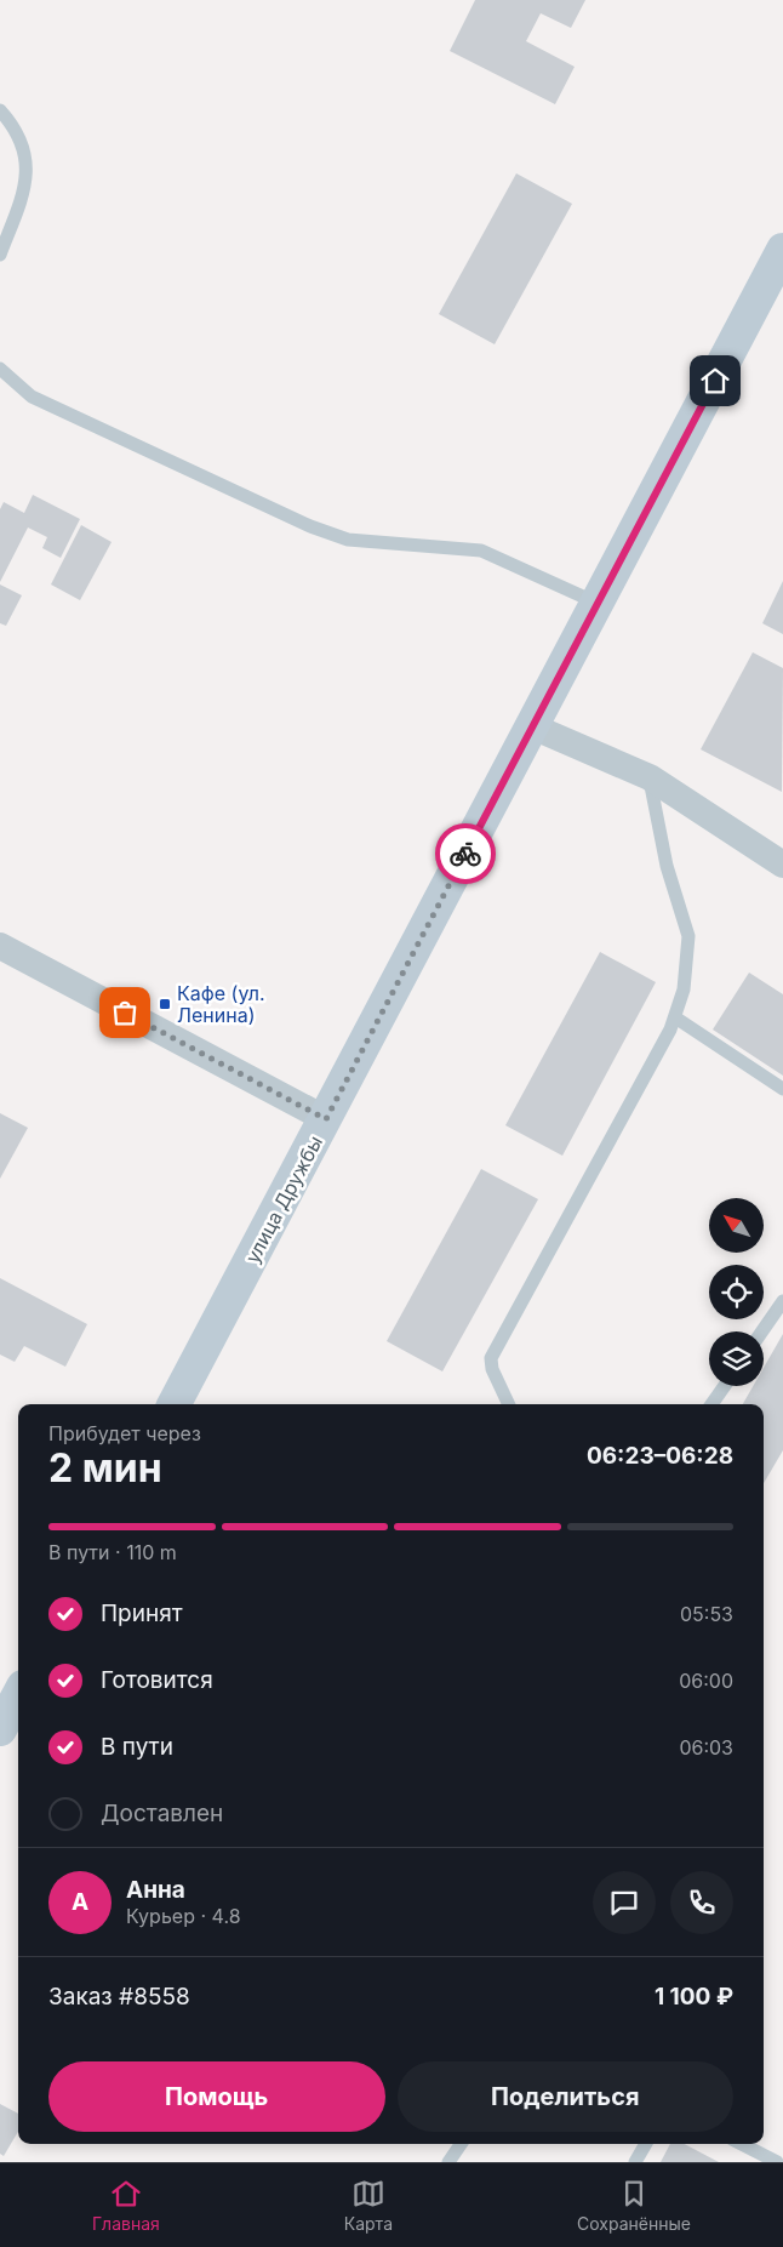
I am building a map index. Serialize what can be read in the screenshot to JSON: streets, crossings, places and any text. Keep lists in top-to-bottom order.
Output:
{
  "streets": {
    "main road": ["улица Дружбы"]
  },
  "places": {
    "transit": ["Кафе (ул. Ленина)"]
  },
  "north": "top left",
  "page": {
    "heading": ["2 мин", "Прибудет через", "06:23–06:28"],
    "panel": [
      "Анна",
      "Курьер · 4.8",
      "Заказ #8558",
      "1 100 ₽"
    ],
    "bar": "В пути · 110 m",
    "list": [
      ["Принят", "05:53"],
      ["Готовится", "06:00"],
      ["В пути", "06:03"],
      "Доставлен"
    ],
    "round": "А",
    "buttons": ["Помощь", "Поделиться"],
    "tabs": ["Главная", "Карта", "Сохранённые"]
  }
}
